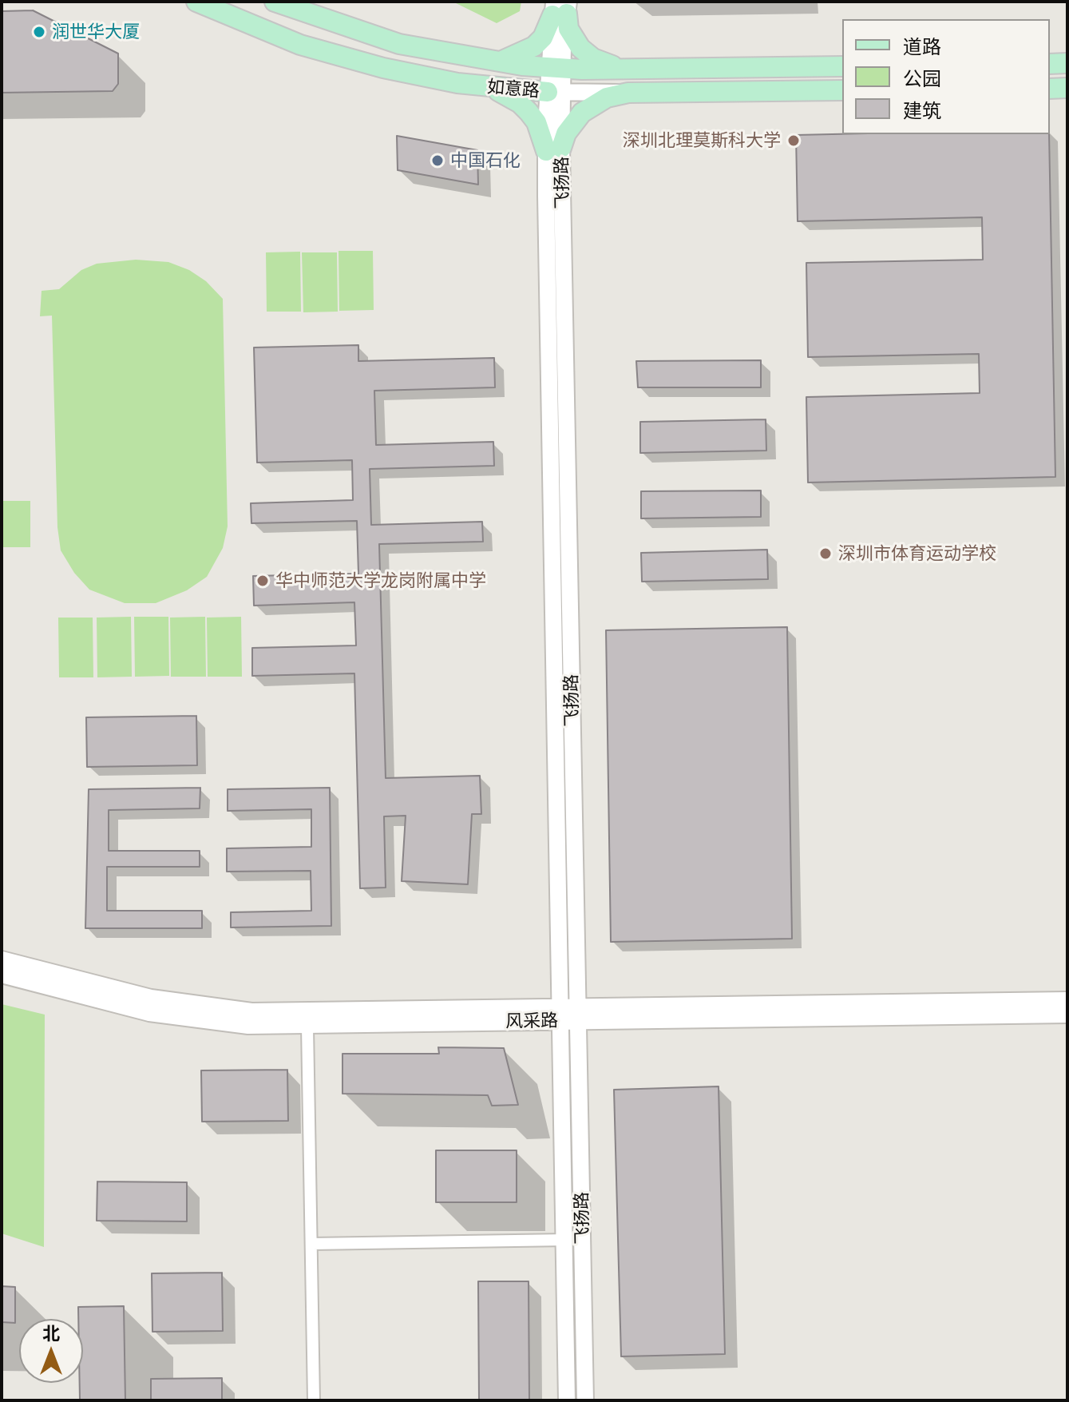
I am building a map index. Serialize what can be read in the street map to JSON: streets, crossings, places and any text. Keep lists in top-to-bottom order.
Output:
{
  "streets": {
    "main road": ["如意路"],
    "street": ["飞扬路", "风采路"]
  },
  "crossings": [
    ["如意路", "飞扬路"],
    ["飞扬路", "风采路"]
  ],
  "places": [
    "润世华大厦",
    "深圳北理莫斯科大学",
    "中国石化",
    "深圳市体育运动学校",
    "华中师范大学龙岗附属中学"
  ],
  "legend": ["道路", "公园", "建筑"],
  "north": "top"
}
